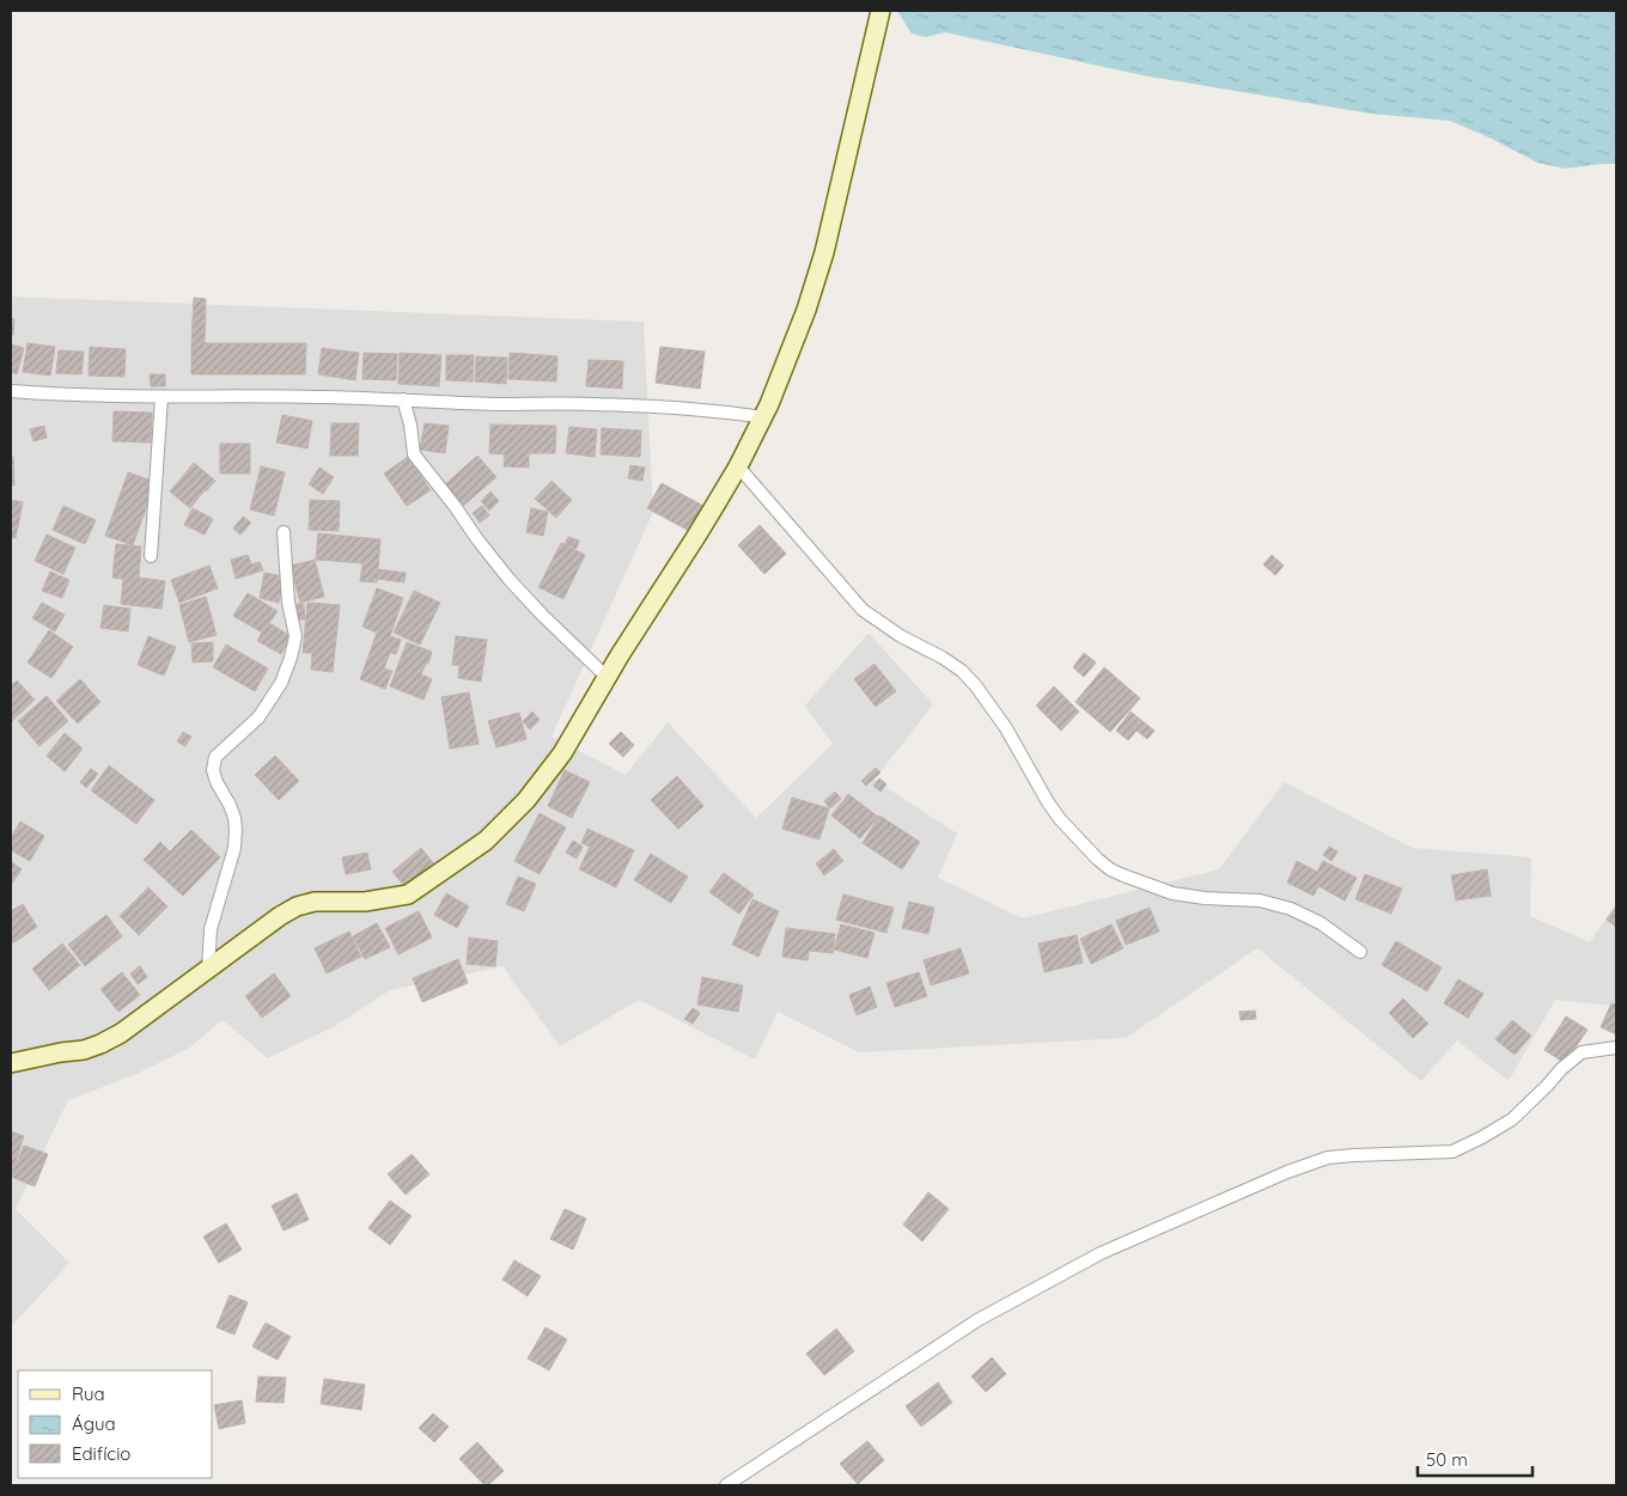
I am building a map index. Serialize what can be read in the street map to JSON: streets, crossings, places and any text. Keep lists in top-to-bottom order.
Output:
{
  "legend": ["Rua", "Água", "Edifício"],
  "scale_bar": "50 m"
}
